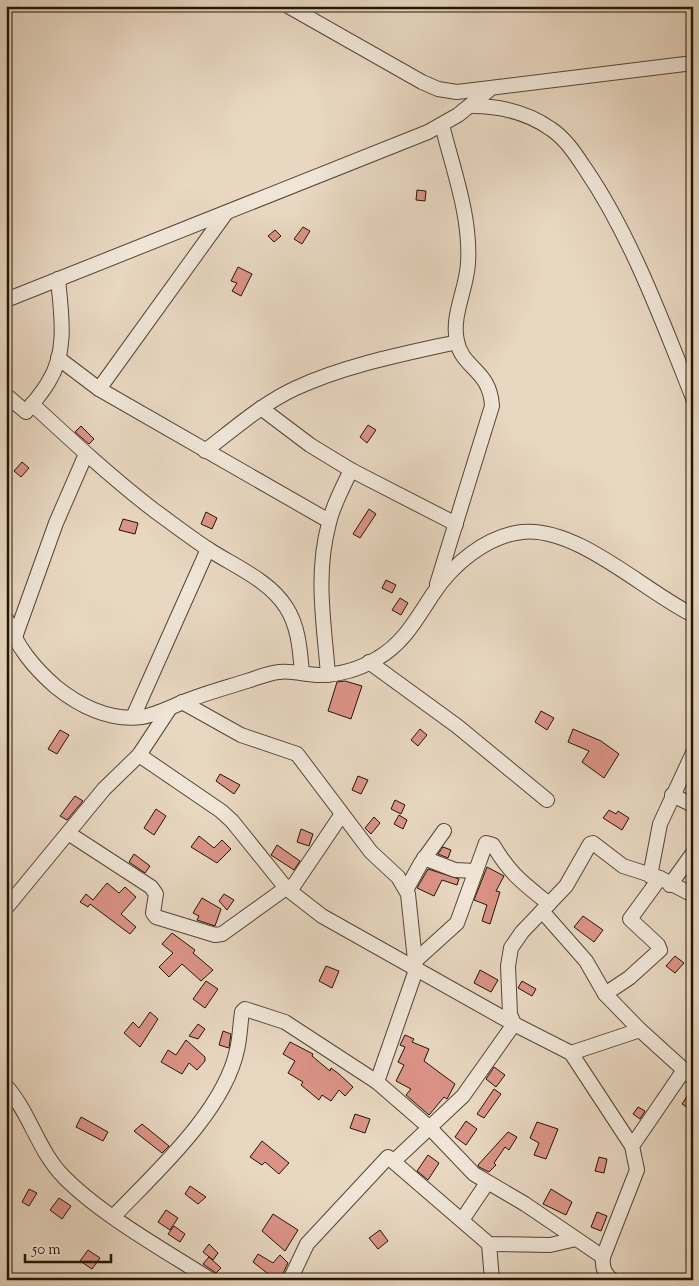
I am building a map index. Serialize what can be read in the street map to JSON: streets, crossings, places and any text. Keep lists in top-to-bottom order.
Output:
{
  "scale_bar": "50 m"
}
